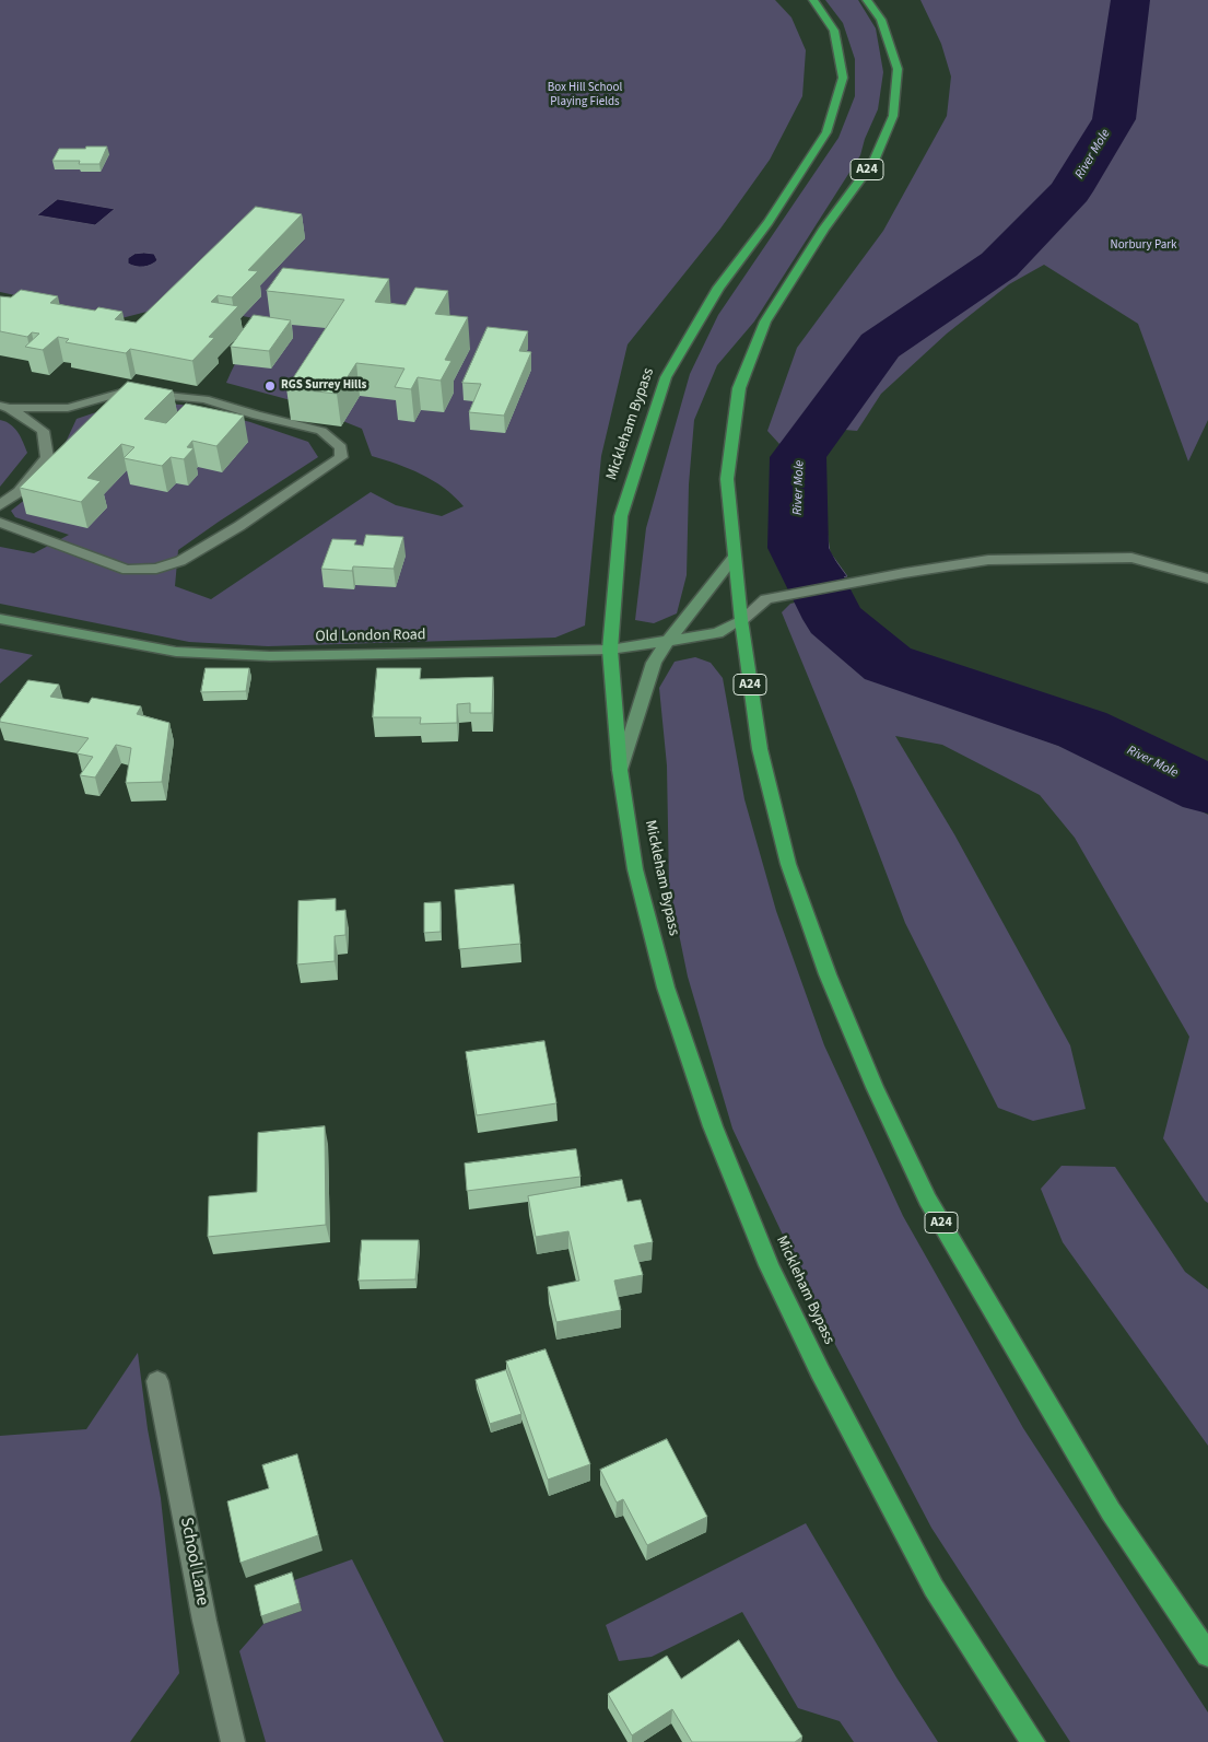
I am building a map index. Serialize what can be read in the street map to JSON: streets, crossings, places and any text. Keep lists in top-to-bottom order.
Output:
{
  "streets": {
    "highway": ["A24", "Mickleham Bypass"],
    "main road": ["Old London Road"],
    "street": ["School Lane"]
  },
  "crossings": [
    ["A24", "Old London Road"],
    ["Mickleham Bypass", "Old London Road"]
  ],
  "water": ["River Mole"],
  "parks": ["Box Hill School Playing Fields", "Norbury Park"],
  "places": ["RGS Surrey Hills"]
}
